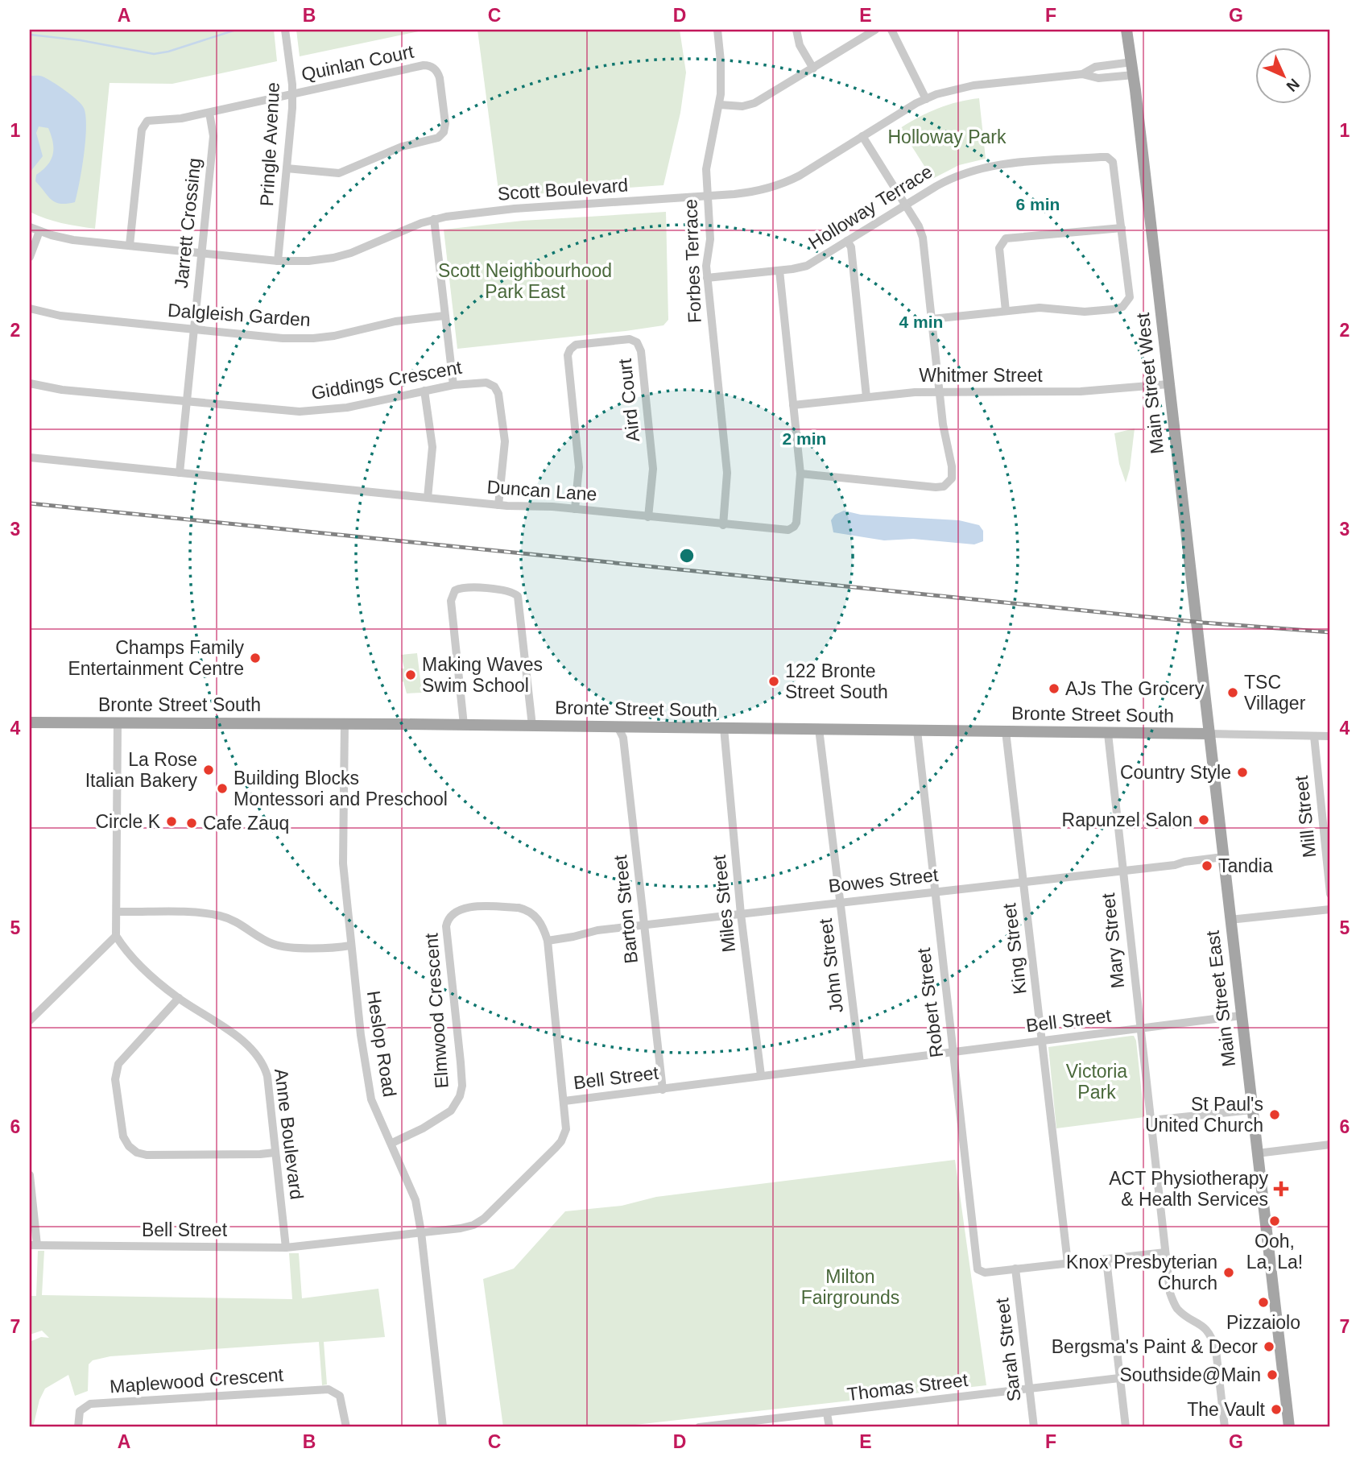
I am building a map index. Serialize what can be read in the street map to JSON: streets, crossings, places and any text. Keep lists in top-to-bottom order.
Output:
{
  "streets": {
    "main road": ["Main Street West", "Bronte Street South", "Main Street East"],
    "street": [
      "Quinlan Court",
      "Pringle Avenue",
      "Scott Boulevard",
      "Holloway Terrace",
      "Jarrett Crossing",
      "Forbes Terrace",
      "Dalgleish Garden",
      "Whitmer Street",
      "Giddings Crescent",
      "Aird Court",
      "Duncan Lane",
      "Mill Street",
      "Bowes Street",
      "Miles Street",
      "Barton Street",
      "Mary Street",
      "King Street",
      "John Street",
      "Robert Street",
      "Elmwood Crescent",
      "Bell Street",
      "Heslop Road",
      "Anne Boulevard",
      "Sarah Street",
      "Maplewood Crescent",
      "Thomas Street"
    ]
  },
  "crossings": [
    ["Quinlan Court", "Pringle Avenue"],
    ["Pringle Avenue", "Scott Boulevard"],
    ["Scott Boulevard", "Jarrett Crossing"],
    ["Scott Boulevard", "Forbes Terrace"],
    ["Scott Boulevard", "Main Street West"],
    ["Holloway Terrace", "Forbes Terrace"],
    ["Holloway Terrace", "Duncan Lane"],
    ["Jarrett Crossing", "Dalgleish Garden"],
    ["Jarrett Crossing", "Giddings Crescent"],
    ["Jarrett Crossing", "Duncan Lane"],
    ["Forbes Terrace", "Duncan Lane"],
    ["Whitmer Street", "Main Street West"],
    ["Whitmer Street", "Duncan Lane"],
    ["Giddings Crescent", "Duncan Lane"],
    ["Main Street West", "Bronte Street South"],
    ["Main Street West", "Main Street East"],
    ["Aird Court", "Duncan Lane"],
    ["Bronte Street South", "Miles Street"],
    ["Bronte Street South", "Barton Street"],
    ["Bronte Street South", "Mary Street"],
    ["Bronte Street South", "King Street"],
    ["Bronte Street South", "John Street"],
    ["Bronte Street South", "Main Street East"],
    ["Bronte Street South", "Robert Street"],
    ["Bronte Street South", "Heslop Road"],
    ["Bowes Street", "Miles Street"],
    ["Bowes Street", "Barton Street"],
    ["Bowes Street", "Mary Street"],
    ["Bowes Street", "King Street"],
    ["Bowes Street", "John Street"],
    ["Bowes Street", "Main Street East"],
    ["Bowes Street", "Robert Street"],
    ["Bowes Street", "Elmwood Crescent"],
    ["Miles Street", "Bell Street"],
    ["Barton Street", "Bell Street"],
    ["Mary Street", "Bell Street"],
    ["King Street", "Bell Street"],
    ["John Street", "Bell Street"],
    ["Main Street East", "Bell Street"],
    ["Robert Street", "Bell Street"],
    ["Robert Street", "Sarah Street"],
    ["Elmwood Crescent", "Bell Street"],
    ["Elmwood Crescent", "Heslop Road"],
    ["Bell Street", "Heslop Road"],
    ["Bell Street", "Anne Boulevard"],
    ["Sarah Street", "Thomas Street"]
  ],
  "parks": [
    "Holloway Park",
    "Scott Neighbourhood Park East",
    "Victoria Park",
    "Milton Fairgrounds"
  ],
  "places": {
    "other": [
      "Champs Family Entertainment Centre",
      "Making Waves Swim School",
      "122 Bronte Street South",
      "AJs The Grocery",
      "TSC Villager",
      "La Rose Italian Bakery",
      "Country Style",
      "Building Blocks Montessori and Preschool",
      "Rapunzel Salon",
      "Circle K",
      "Cafe Zauq",
      "Tandia",
      "St Paul's United Church",
      "Ooh, La, La!",
      "Knox Presbyterian Church",
      "Pizzaiolo",
      "Bergsma's Paint & Decor",
      "Southside@Main",
      "The Vault"
    ],
    "health": ["ACT Physiotherapy & Health Services"]
  },
  "north": "bottom right",
  "grid": {
    "columns": [
      "A",
      "B",
      "C",
      "D",
      "E",
      "F",
      "G"
    ],
    "rows": [
      "1",
      "2",
      "3",
      "4",
      "5",
      "6",
      "7"
    ]
  },
  "rings": ["6 min", "4 min", "2 min"]
}
